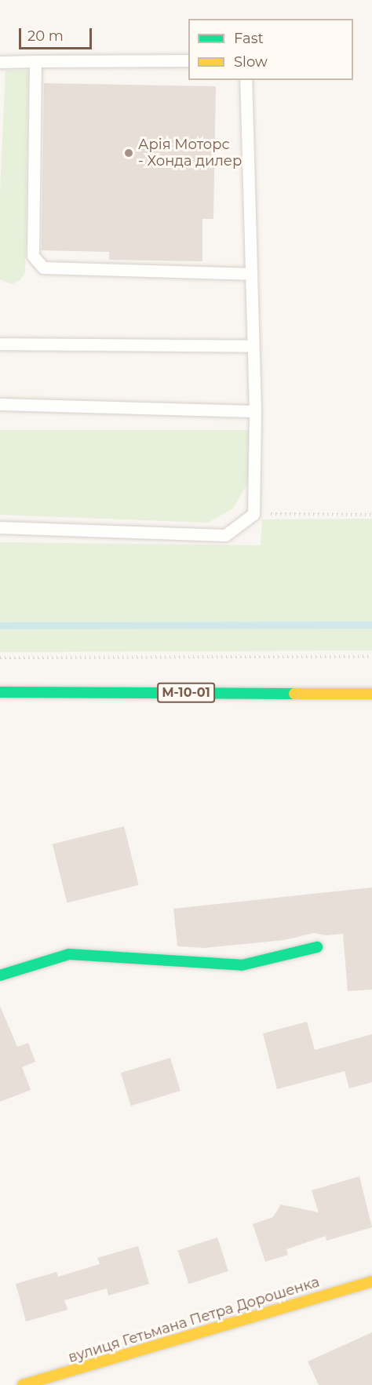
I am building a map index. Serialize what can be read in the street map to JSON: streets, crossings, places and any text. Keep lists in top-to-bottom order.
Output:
{
  "streets": {
    "main road": ["М-10-01", "вулиця Гетьмана Петра Дорошенка"]
  },
  "places": ["Арія Моторс - Хонда дилер"],
  "legend": ["Fast", "Slow"],
  "scale_bar": "20 m"
}
